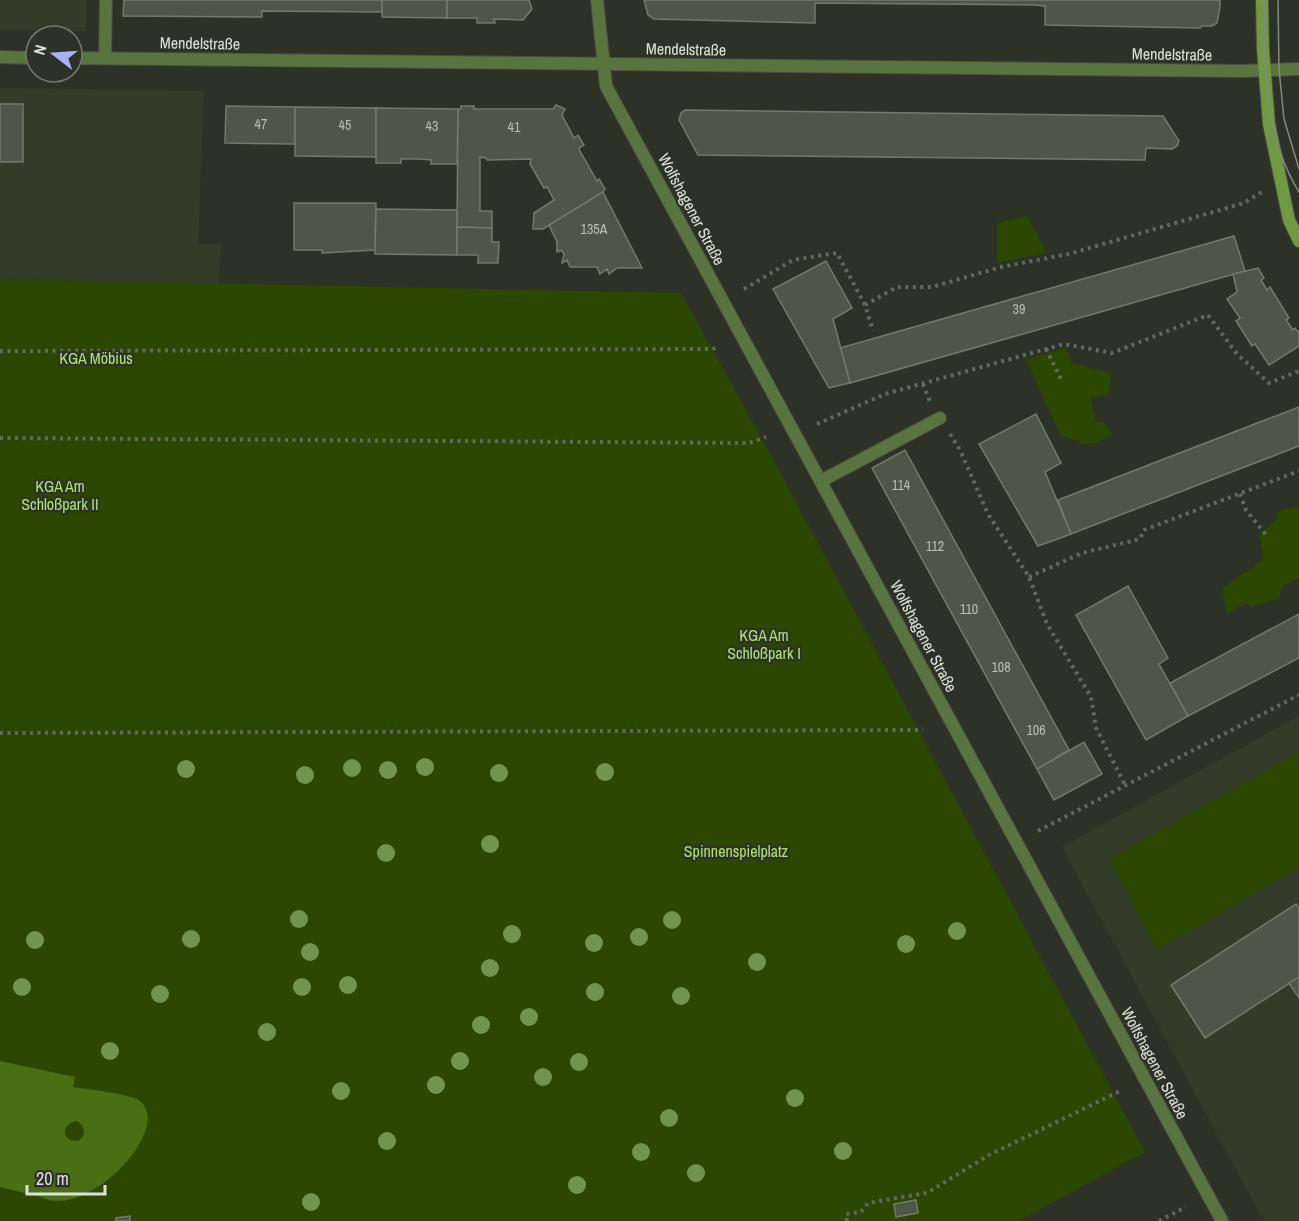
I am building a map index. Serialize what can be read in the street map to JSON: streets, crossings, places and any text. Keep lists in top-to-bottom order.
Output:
{
  "streets": {
    "street": ["Mendelstraße", "Wolfshagener Straße"]
  },
  "crossings": [
    ["Mendelstraße", "Wolfshagener Straße"]
  ],
  "parks": [
    "KGA Möbius",
    "KGA Am Schloßpark II",
    "KGA Am Schloßpark I",
    "Spinnenspielplatz"
  ],
  "house_numbers": [
    "47",
    "45",
    "43",
    "41",
    "135A",
    "39",
    "114",
    "112",
    "110",
    "108",
    "106"
  ],
  "scale_bar": "20 m",
  "north": "left"
}
